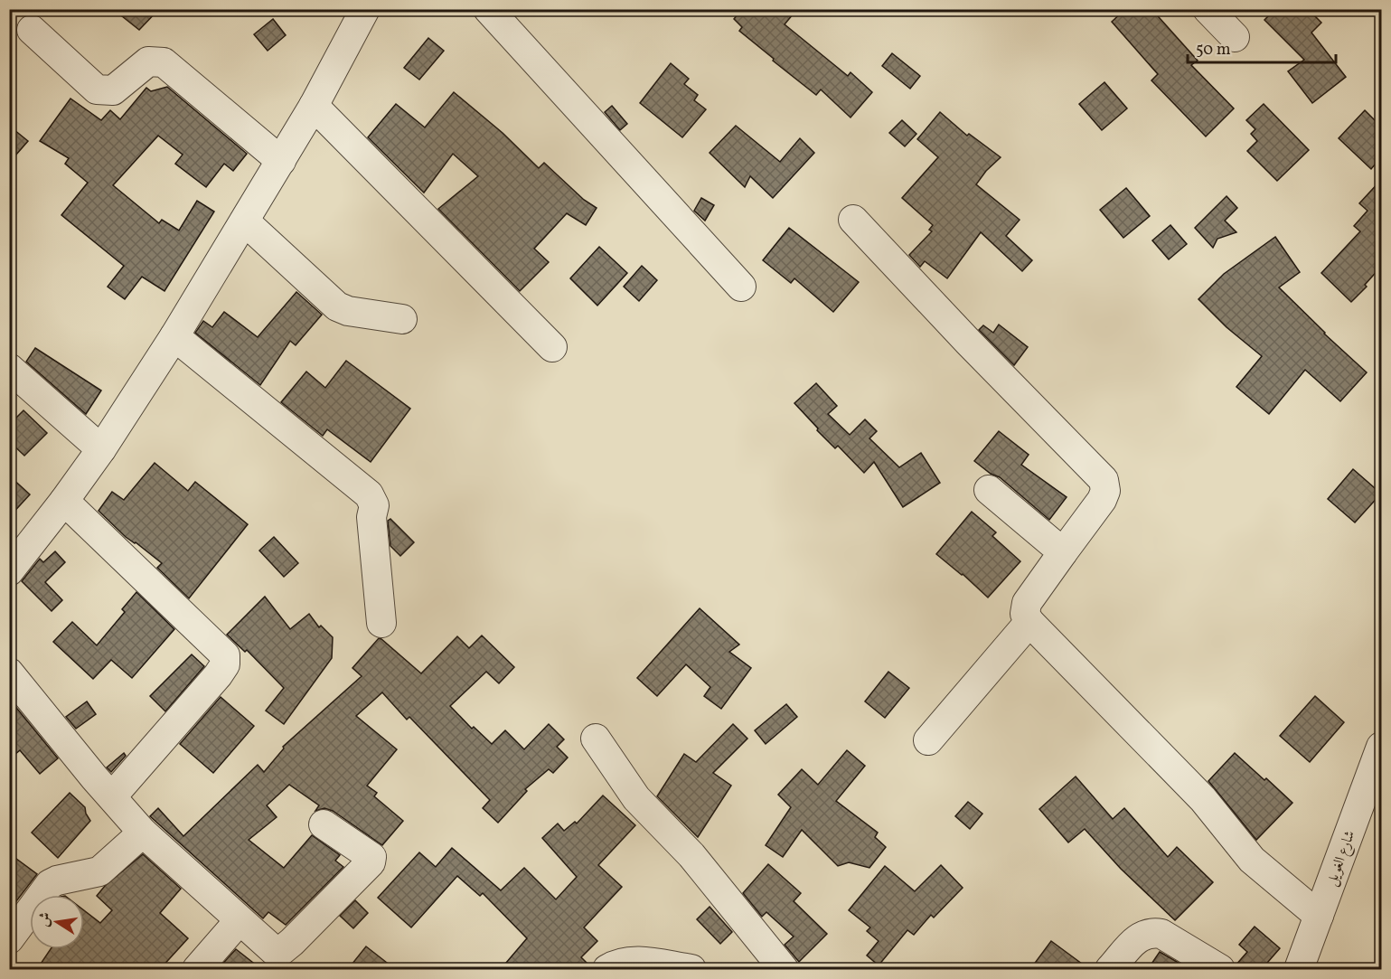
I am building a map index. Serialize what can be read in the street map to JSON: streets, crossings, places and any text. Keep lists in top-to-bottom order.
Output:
{
  "streets": {
    "street": ["شارع الغويل"]
  },
  "scale_bar": "50 m",
  "north": "left"
}
